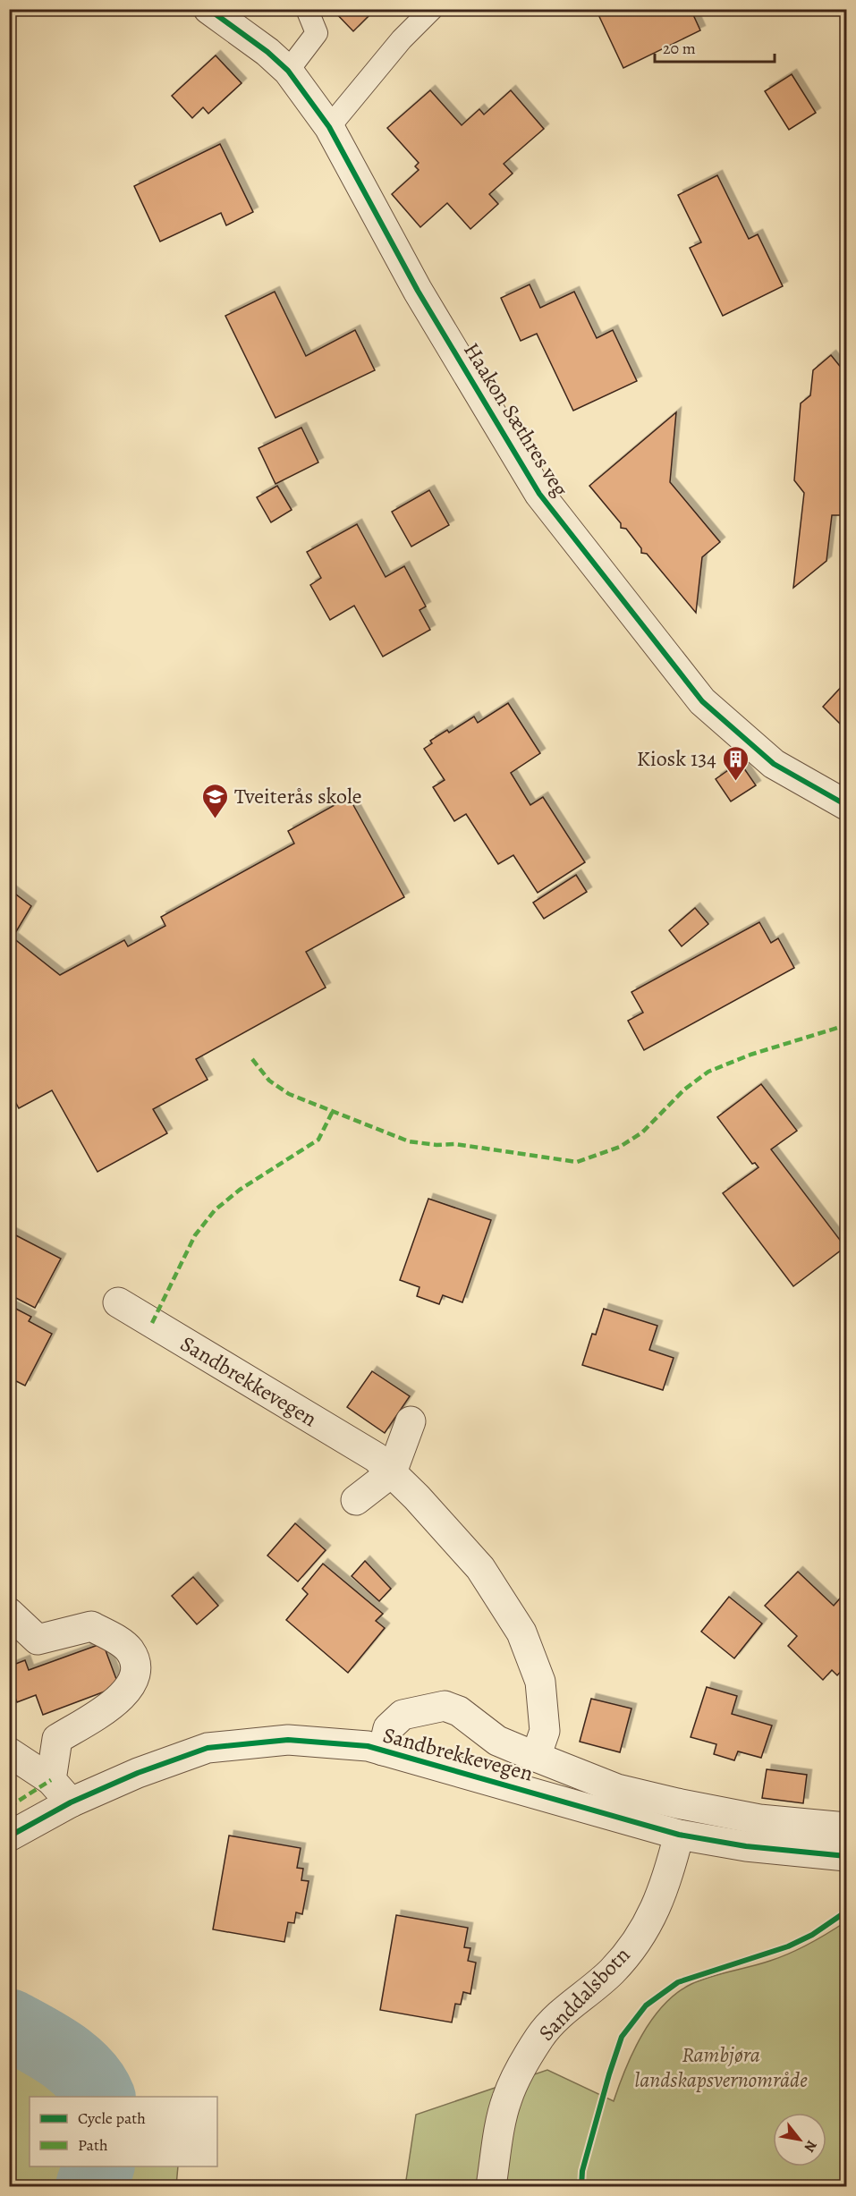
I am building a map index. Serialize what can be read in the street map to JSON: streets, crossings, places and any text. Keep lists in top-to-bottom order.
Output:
{
  "streets": {
    "street": ["Haakon Sæthres veg", "Sandbrekkevegen", "Sanddalsbotn"]
  },
  "crossings": [
    ["Sandbrekkevegen", "Sanddalsbotn"]
  ],
  "parks": ["Rambjøra landskapsvernområde"],
  "places": {
    "building": ["Kiosk 134"],
    "school or university": ["Tveiterås skole"]
  },
  "legend": ["Cycle path", "Path"],
  "scale_bar": "20 m",
  "north": "bottom right"
}
